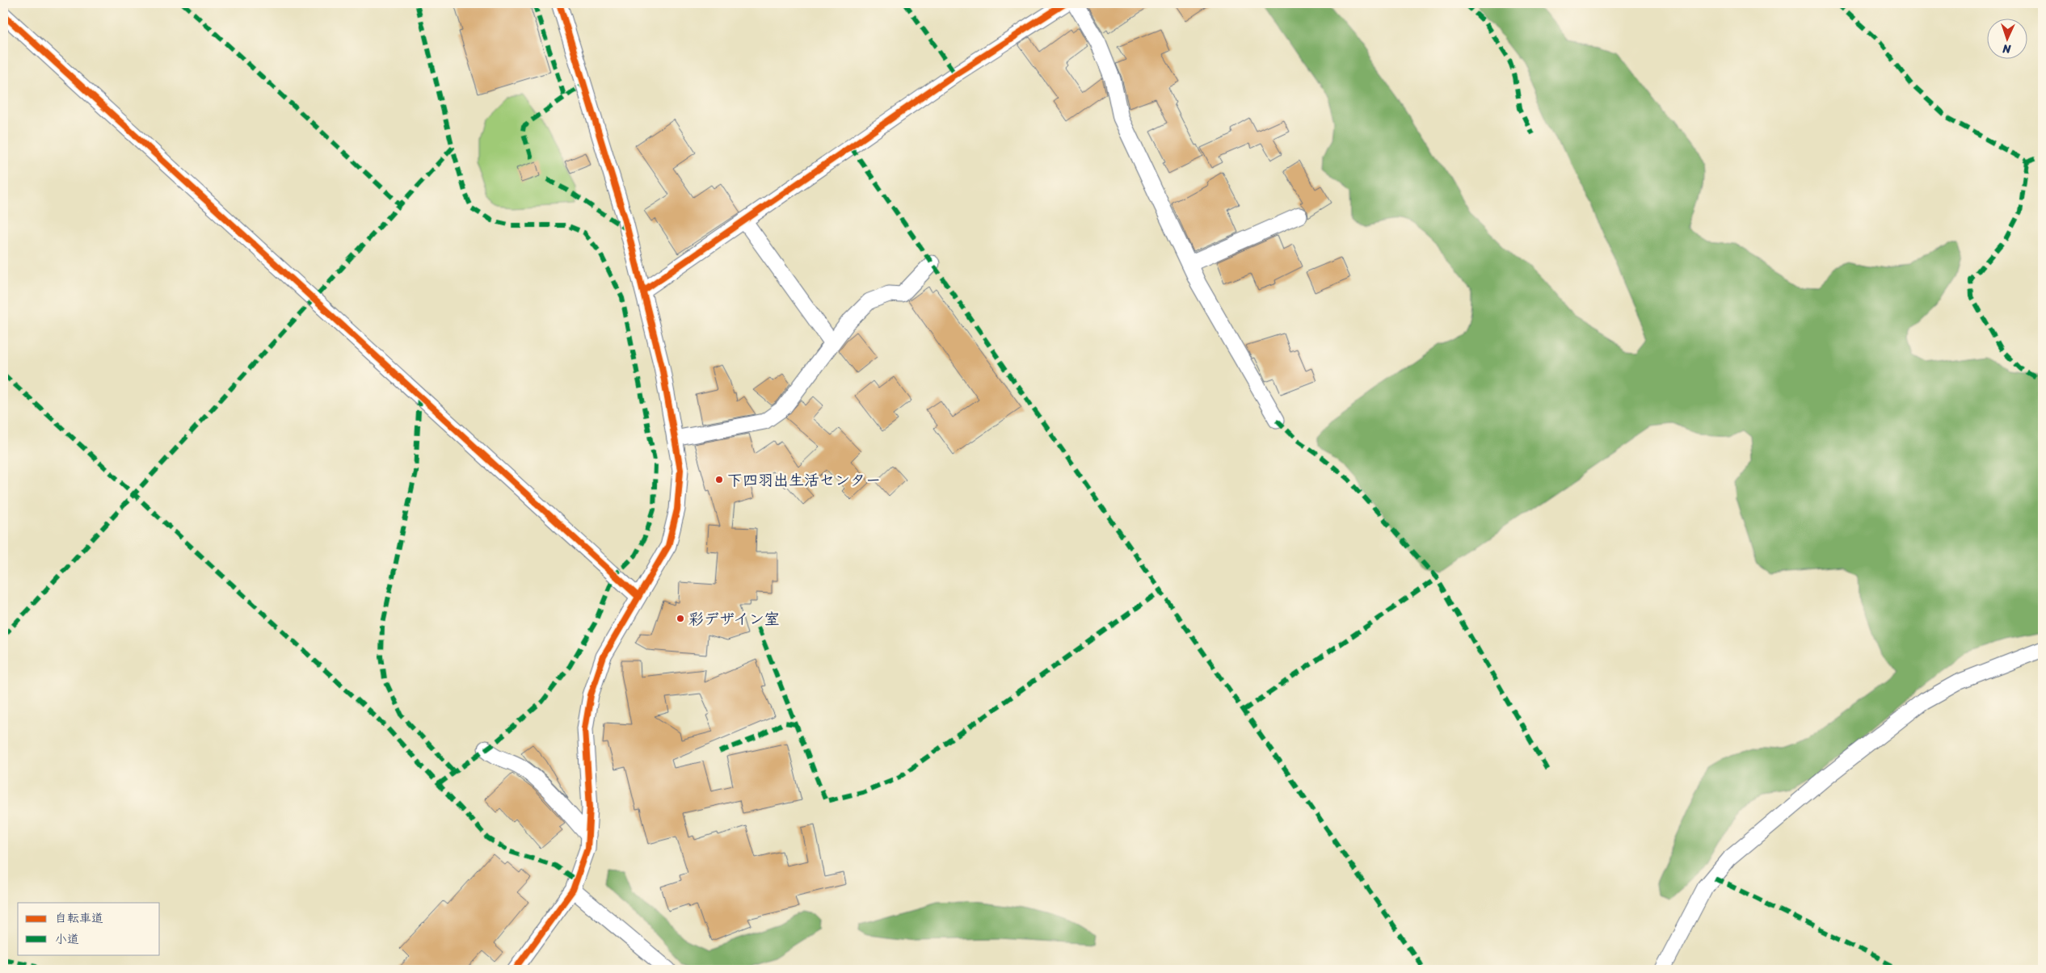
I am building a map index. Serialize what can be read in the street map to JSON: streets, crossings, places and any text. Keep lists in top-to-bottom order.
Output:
{
  "places": ["下四羽出生活センター", "彩デザイン室"],
  "legend": ["自転車道", "小道"],
  "north": "bottom"
}
